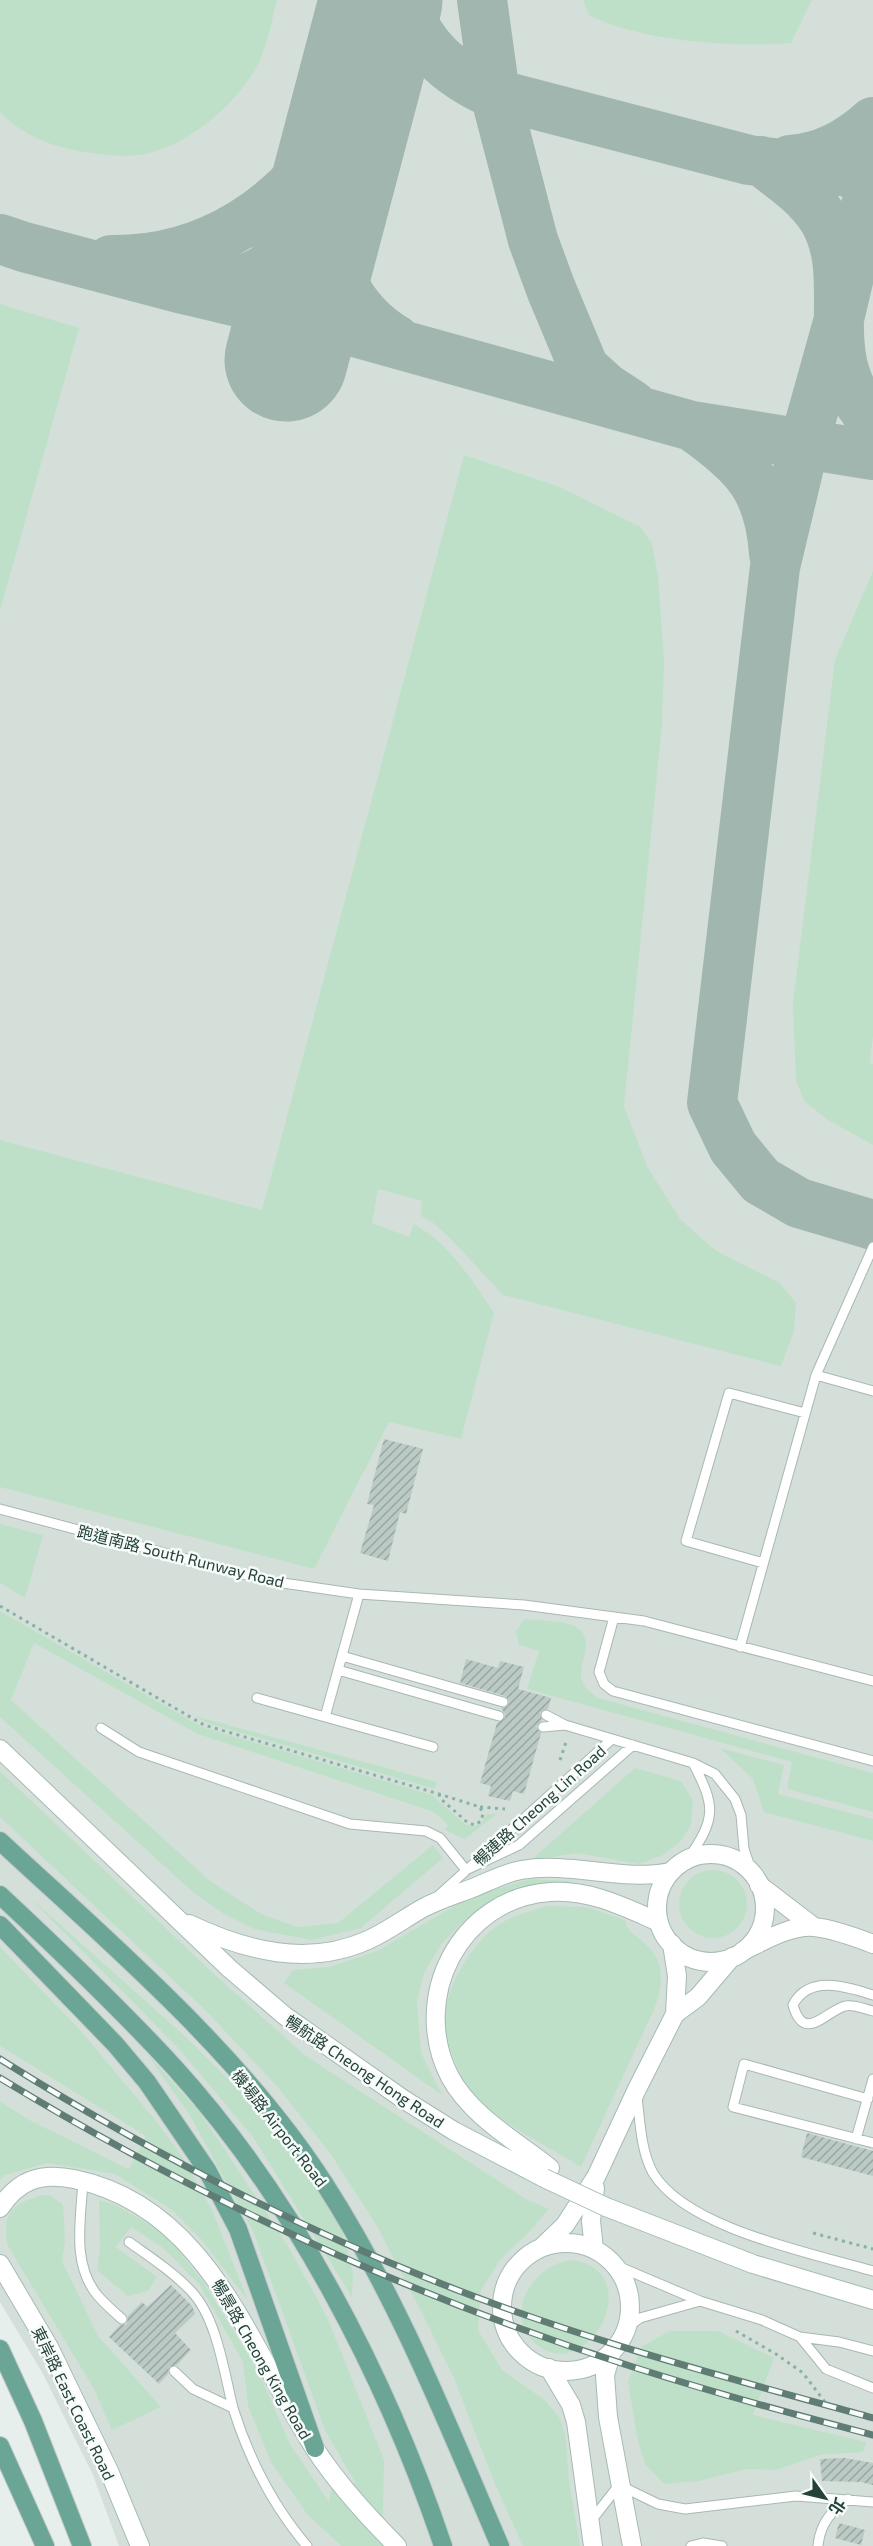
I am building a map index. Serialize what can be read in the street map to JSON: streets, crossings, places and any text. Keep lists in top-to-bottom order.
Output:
{
  "streets": {
    "main road": ["機場路 Airport Road"],
    "street": ["暢航路 Cheong Hong Road", "暢景路 Cheong King Road", "東岸路 East Coast Road"],
    "lane": ["跑道南路 South Runway Road", "暢連路 Cheong Lin Road"]
  },
  "north": "bottom right"
}
